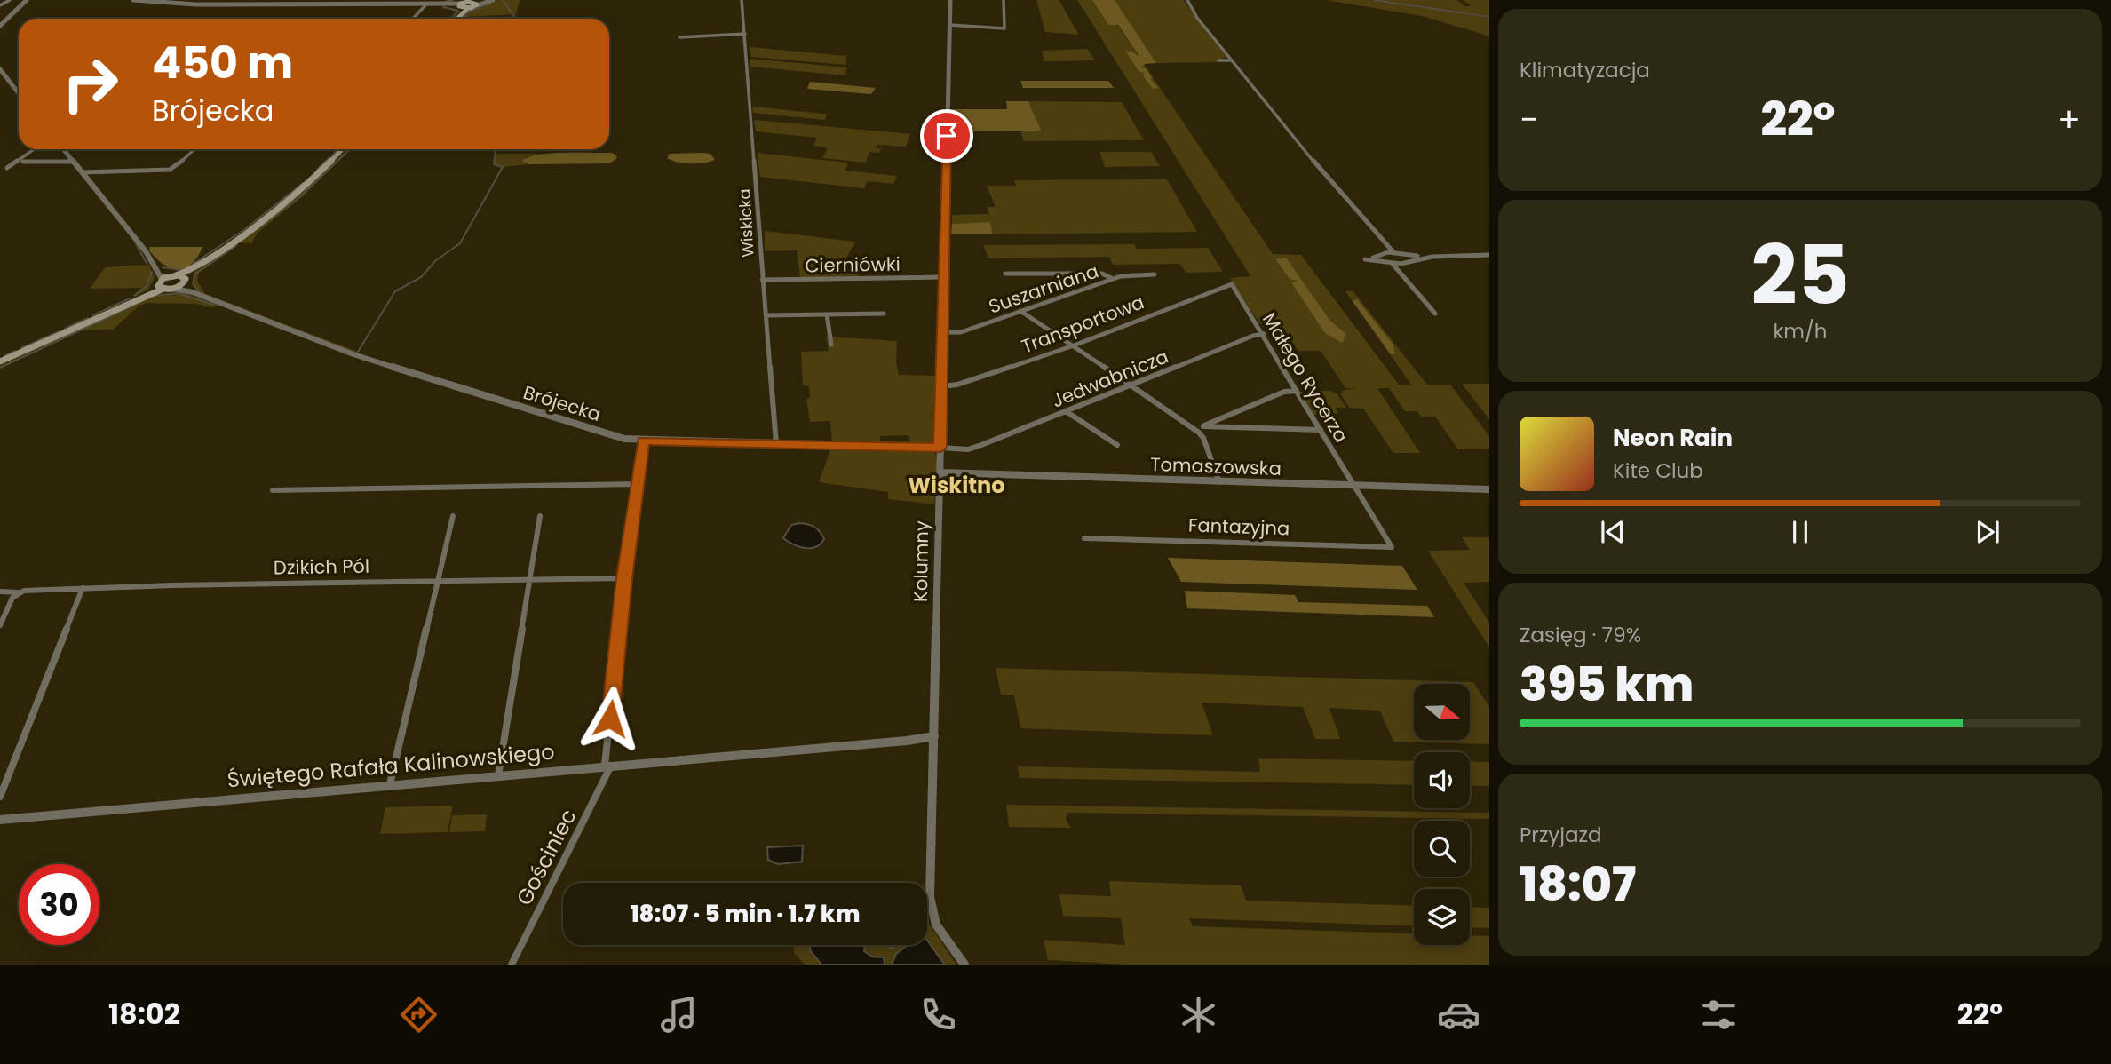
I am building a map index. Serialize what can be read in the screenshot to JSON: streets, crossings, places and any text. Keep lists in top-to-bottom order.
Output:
{
  "streets": {
    "street": [
      "Wiskicka",
      "Cierniówki",
      "Suszarniana",
      "Transportowa",
      "Małego Rycerza",
      "Jedwabnicza",
      "Brójecka",
      "Tomaszowska",
      "Fantazyjna",
      "Kolumny",
      "Dzikich Pól",
      "Świętego Rafała Kalinowskiego",
      "Gościniec"
    ]
  },
  "crossings": [
    ["Wiskicka", "Cierniówki"],
    ["Wiskicka", "Brójecka"],
    ["Cierniówki", "Kolumny"],
    ["Suszarniana", "Kolumny"],
    ["Transportowa", "Małego Rycerza"],
    ["Transportowa", "Kolumny"],
    ["Małego Rycerza", "Jedwabnicza"],
    ["Małego Rycerza", "Tomaszowska"],
    ["Małego Rycerza", "Fantazyjna"],
    ["Jedwabnicza", "Brójecka"],
    ["Jedwabnicza", "Kolumny"],
    ["Brójecka", "Kolumny"],
    ["Tomaszowska", "Kolumny"],
    ["Kolumny", "Świętego Rafała Kalinowskiego"],
    ["Świętego Rafała Kalinowskiego", "Gościniec"]
  ],
  "districts": ["Wiskitno"],
  "north": "right",
  "page": {
    "tile": [
      "Klimatyzacja",
      ["25", "km/h"],
      ["Zasięg · 79%", "395 km"],
      ["Przyjazd", "18:07"]
    ],
    "turn": ["450 m", "Brójecka"],
    "heat": ["−", "22°", "+"],
    "song": ["Neon Rain", "Kite Club"],
    "limit": "30",
    "trip": "18:07 · 5 min · 1.7 km",
    "tabs": ["18:02", "22°"]
  }
}
